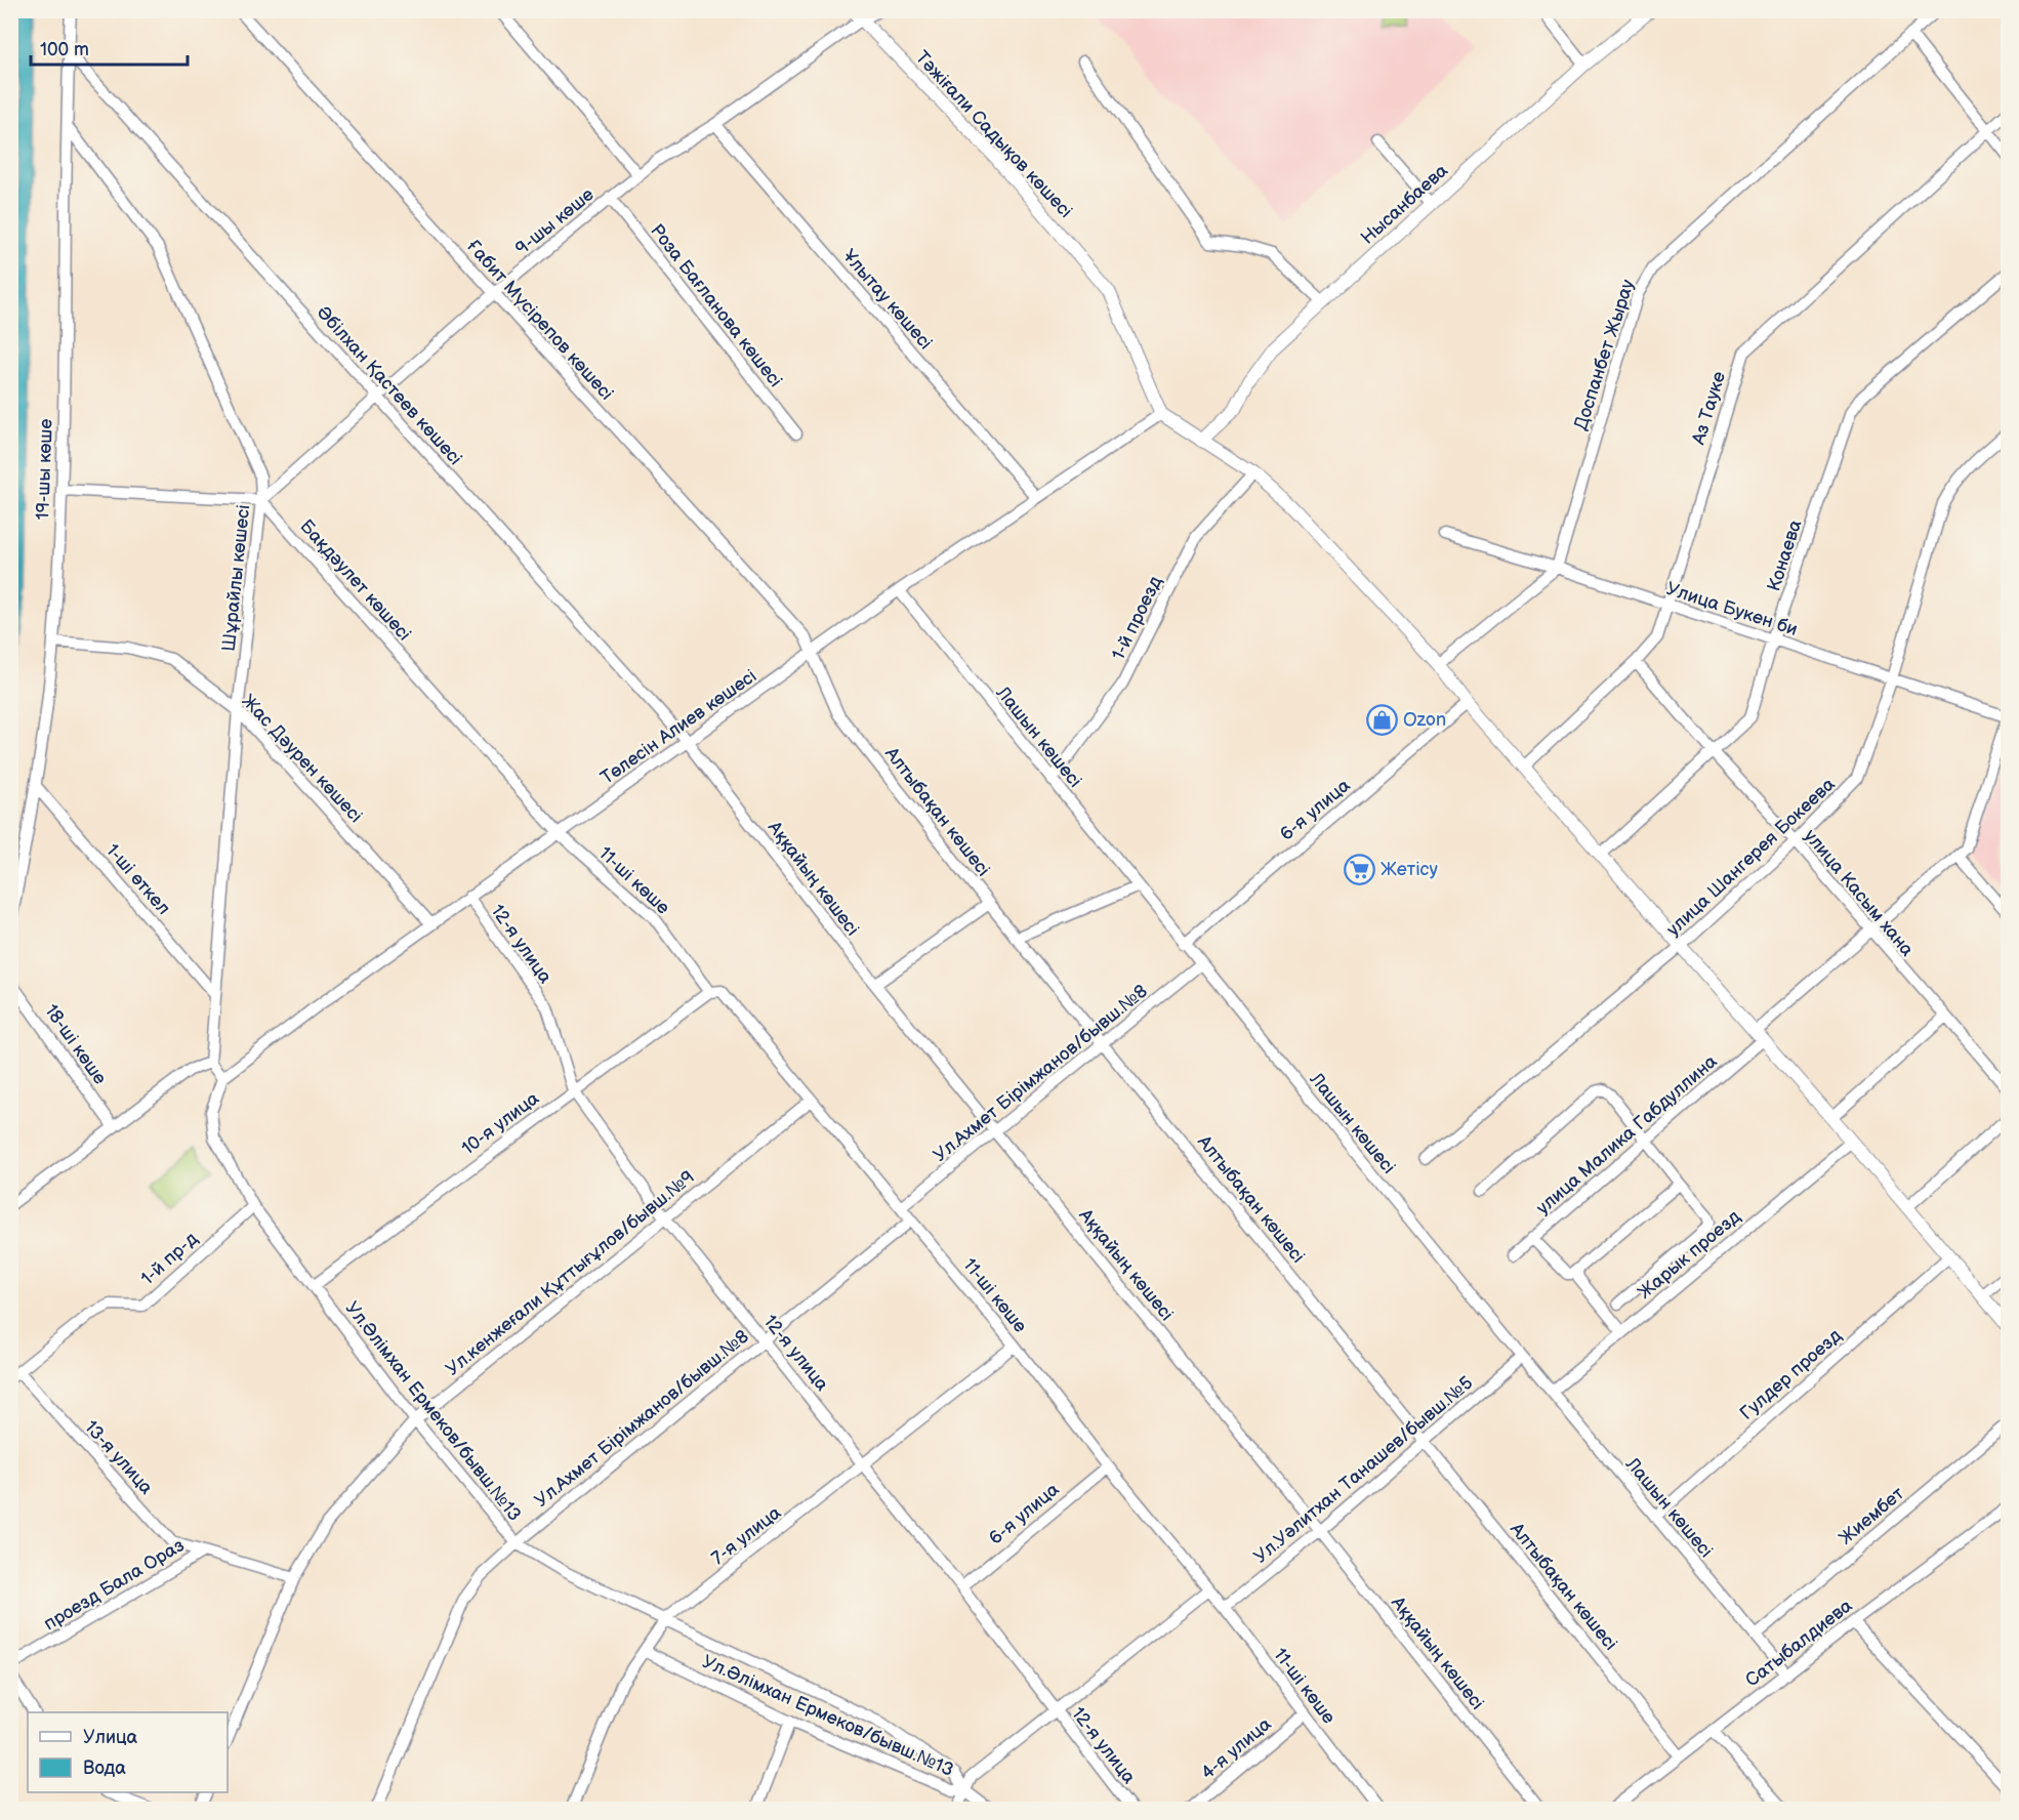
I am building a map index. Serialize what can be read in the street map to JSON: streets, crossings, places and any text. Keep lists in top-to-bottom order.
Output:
{
  "streets": {
    "street": [
      "Тәжіғали Садықов көшесі",
      "Нысанбаева",
      "9-шы көше",
      "Ұлытау көшесi",
      "Роза Бағланова көшесi",
      "Ғабит Мүсірепов көшесi",
      "Доспанбет Жырау",
      "Әбілхан Қастеев көшесi",
      "Аз Тауке",
      "19-шы көше",
      "Конаева",
      "Шұрайлы көшесі",
      "Бақдәулет көшесi",
      "Улица Букен би",
      "1-й проезд",
      "Төлесін Алиев көшесі",
      "Лашын көшесі",
      "Жас Дәурен көшесі",
      "6-я улица",
      "Алтыбақан көшесі",
      "улица Шангерея Бокеева",
      "Аққайың көшесі",
      "1-шi өткел",
      "11-ші көше",
      "улица Касым хана",
      "12-я улица",
      "18-ші көше",
      "Ул.Ахмет Бірімжанов/бывш.№8",
      "10-я улица",
      "улица Малика Габдуллина",
      "Жарык проезд",
      "1-й пр-д",
      "Ул.кенжеғали Құттығұлов/бывш.№9",
      "Гулдер проезд",
      "Ул.Әлімхан Ермеков/бывш.№13",
      "13-я улица",
      "Ул.Уәлитхан Танашев/бывш.№5",
      "Жиембет",
      "7-я улица",
      "проезд Бала Ораз",
      "Сатыбалдиева",
      "4-я улица"
    ]
  },
  "crossings": [
    ["Тәжіғали Садықов көшесі", "9-шы көше"],
    ["Тәжіғали Садықов көшесі", "Төлесін Алиев көшесі"],
    ["9-шы көше", "Ұлытау көшесi"],
    ["9-шы көше", "Роза Бағланова көшесi"],
    ["9-шы көше", "Ғабит Мүсірепов көшесi"],
    ["9-шы көше", "Әбілхан Қастеев көшесi"],
    ["9-шы көше", "Шұрайлы көшесі"],
    ["9-шы көше", "Бақдәулет көшесi"],
    ["Ұлытау көшесi", "Төлесін Алиев көшесі"],
    ["Ғабит Мүсірепов көшесi", "Төлесін Алиев көшесі"],
    ["Ғабит Мүсірепов көшесi", "Алтыбақан көшесі"],
    ["Доспанбет Жырау", "Улица Букен би"],
    ["Әбілхан Қастеев көшесi", "19-шы көше"],
    ["Әбілхан Қастеев көшесi", "Төлесін Алиев көшесі"],
    ["Әбілхан Қастеев көшесi", "Аққайың көшесі"],
    ["Аз Тауке", "Улица Букен би"],
    ["Аз Тауке", "улица Касым хана"],
    ["19-шы көше", "Шұрайлы көшесі"],
    ["19-шы көше", "Жас Дәурен көшесі"],
    ["19-шы көше", "1-шi өткел"],
    ["Конаева", "Улица Букен би"],
    ["Конаева", "улица Касым хана"],
    ["Шұрайлы көшесі", "Бақдәулет көшесi"],
    ["Шұрайлы көшесі", "Жас Дәурен көшесі"],
    ["Шұрайлы көшесі", "1-шi өткел"],
    ["Бақдәулет көшесi", "Төлесін Алиев көшесі"],
    ["Бақдәулет көшесi", "11-ші көше"],
    ["Улица Букен би", "улица Шангерея Бокеева"],
    ["Улица Букен би", "улица Малика Габдуллина"],
    ["1-й проезд", "Лашын көшесі"],
    ["Төлесін Алиев көшесі", "Лашын көшесі"],
    ["Төлесін Алиев көшесі", "Жас Дәурен көшесі"],
    ["Төлесін Алиев көшесі", "Алтыбақан көшесі"],
    ["Төлесін Алиев көшесі", "Аққайың көшесі"],
    ["Төлесін Алиев көшесі", "11-ші көше"],
    ["Төлесін Алиев көшесі", "12-я улица"],
    ["Төлесін Алиев көшесі", "Ул.Әлімхан Ермеков/бывш.№13"],
    ["Лашын көшесі", "6-я улица"],
    ["Лашын көшесі", "Ул.Ахмет Бірімжанов/бывш.№8"],
    ["Лашын көшесі", "Жарык проезд"],
    ["Лашын көшесі", "Гулдер проезд"],
    ["Лашын көшесі", "Ул.Уәлитхан Танашев/бывш.№5"],
    ["Лашын көшесі", "Жиембет"],
    ["Лашын көшесі", "Сатыбалдиева"],
    ["6-я улица", "11-ші көше"],
    ["6-я улица", "12-я улица"],
    ["Алтыбақан көшесі", "Ул.Ахмет Бірімжанов/бывш.№8"],
    ["Алтыбақан көшесі", "Ул.Уәлитхан Танашев/бывш.№5"],
    ["Алтыбақан көшесі", "Сатыбалдиева"],
    ["улица Шангерея Бокеева", "улица Касым хана"],
    ["Аққайың көшесі", "Ул.Ахмет Бірімжанов/бывш.№8"],
    ["Аққайың көшесі", "Ул.Уәлитхан Танашев/бывш.№5"],
    ["11-ші көше", "Ул.Ахмет Бірімжанов/бывш.№8"],
    ["11-ші көше", "10-я улица"],
    ["11-ші көше", "Ул.кенжеғали Құттығұлов/бывш.№9"],
    ["11-ші көше", "Ул.Уәлитхан Танашев/бывш.№5"],
    ["11-ші көше", "7-я улица"],
    ["11-ші көше", "4-я улица"],
    ["улица Касым хана", "улица Малика Габдуллина"],
    ["12-я улица", "Ул.Ахмет Бірімжанов/бывш.№8"],
    ["12-я улица", "10-я улица"],
    ["12-я улица", "Ул.кенжеғали Құттығұлов/бывш.№9"],
    ["12-я улица", "7-я улица"],
    ["Ул.Ахмет Бірімжанов/бывш.№8", "Ул.Әлімхан Ермеков/бывш.№13"],
    ["10-я улица", "Ул.Әлімхан Ермеков/бывш.№13"],
    ["1-й пр-д", "Ул.Әлімхан Ермеков/бывш.№13"],
    ["1-й пр-д", "13-я улица"],
    ["Ул.кенжеғали Құттығұлов/бывш.№9", "Ул.Әлімхан Ермеков/бывш.№13"],
    ["Ул.кенжеғали Құттығұлов/бывш.№9", "13-я улица"],
    ["Ул.Әлімхан Ермеков/бывш.№13", "7-я улица"],
    ["13-я улица", "проезд Бала Ораз"]
  ],
  "places": {
    "shop": ["Ozon"],
    "supermarket": ["Жетісу"]
  },
  "legend": ["Улица", "Вода"],
  "scale_bar": "100 m"
}
